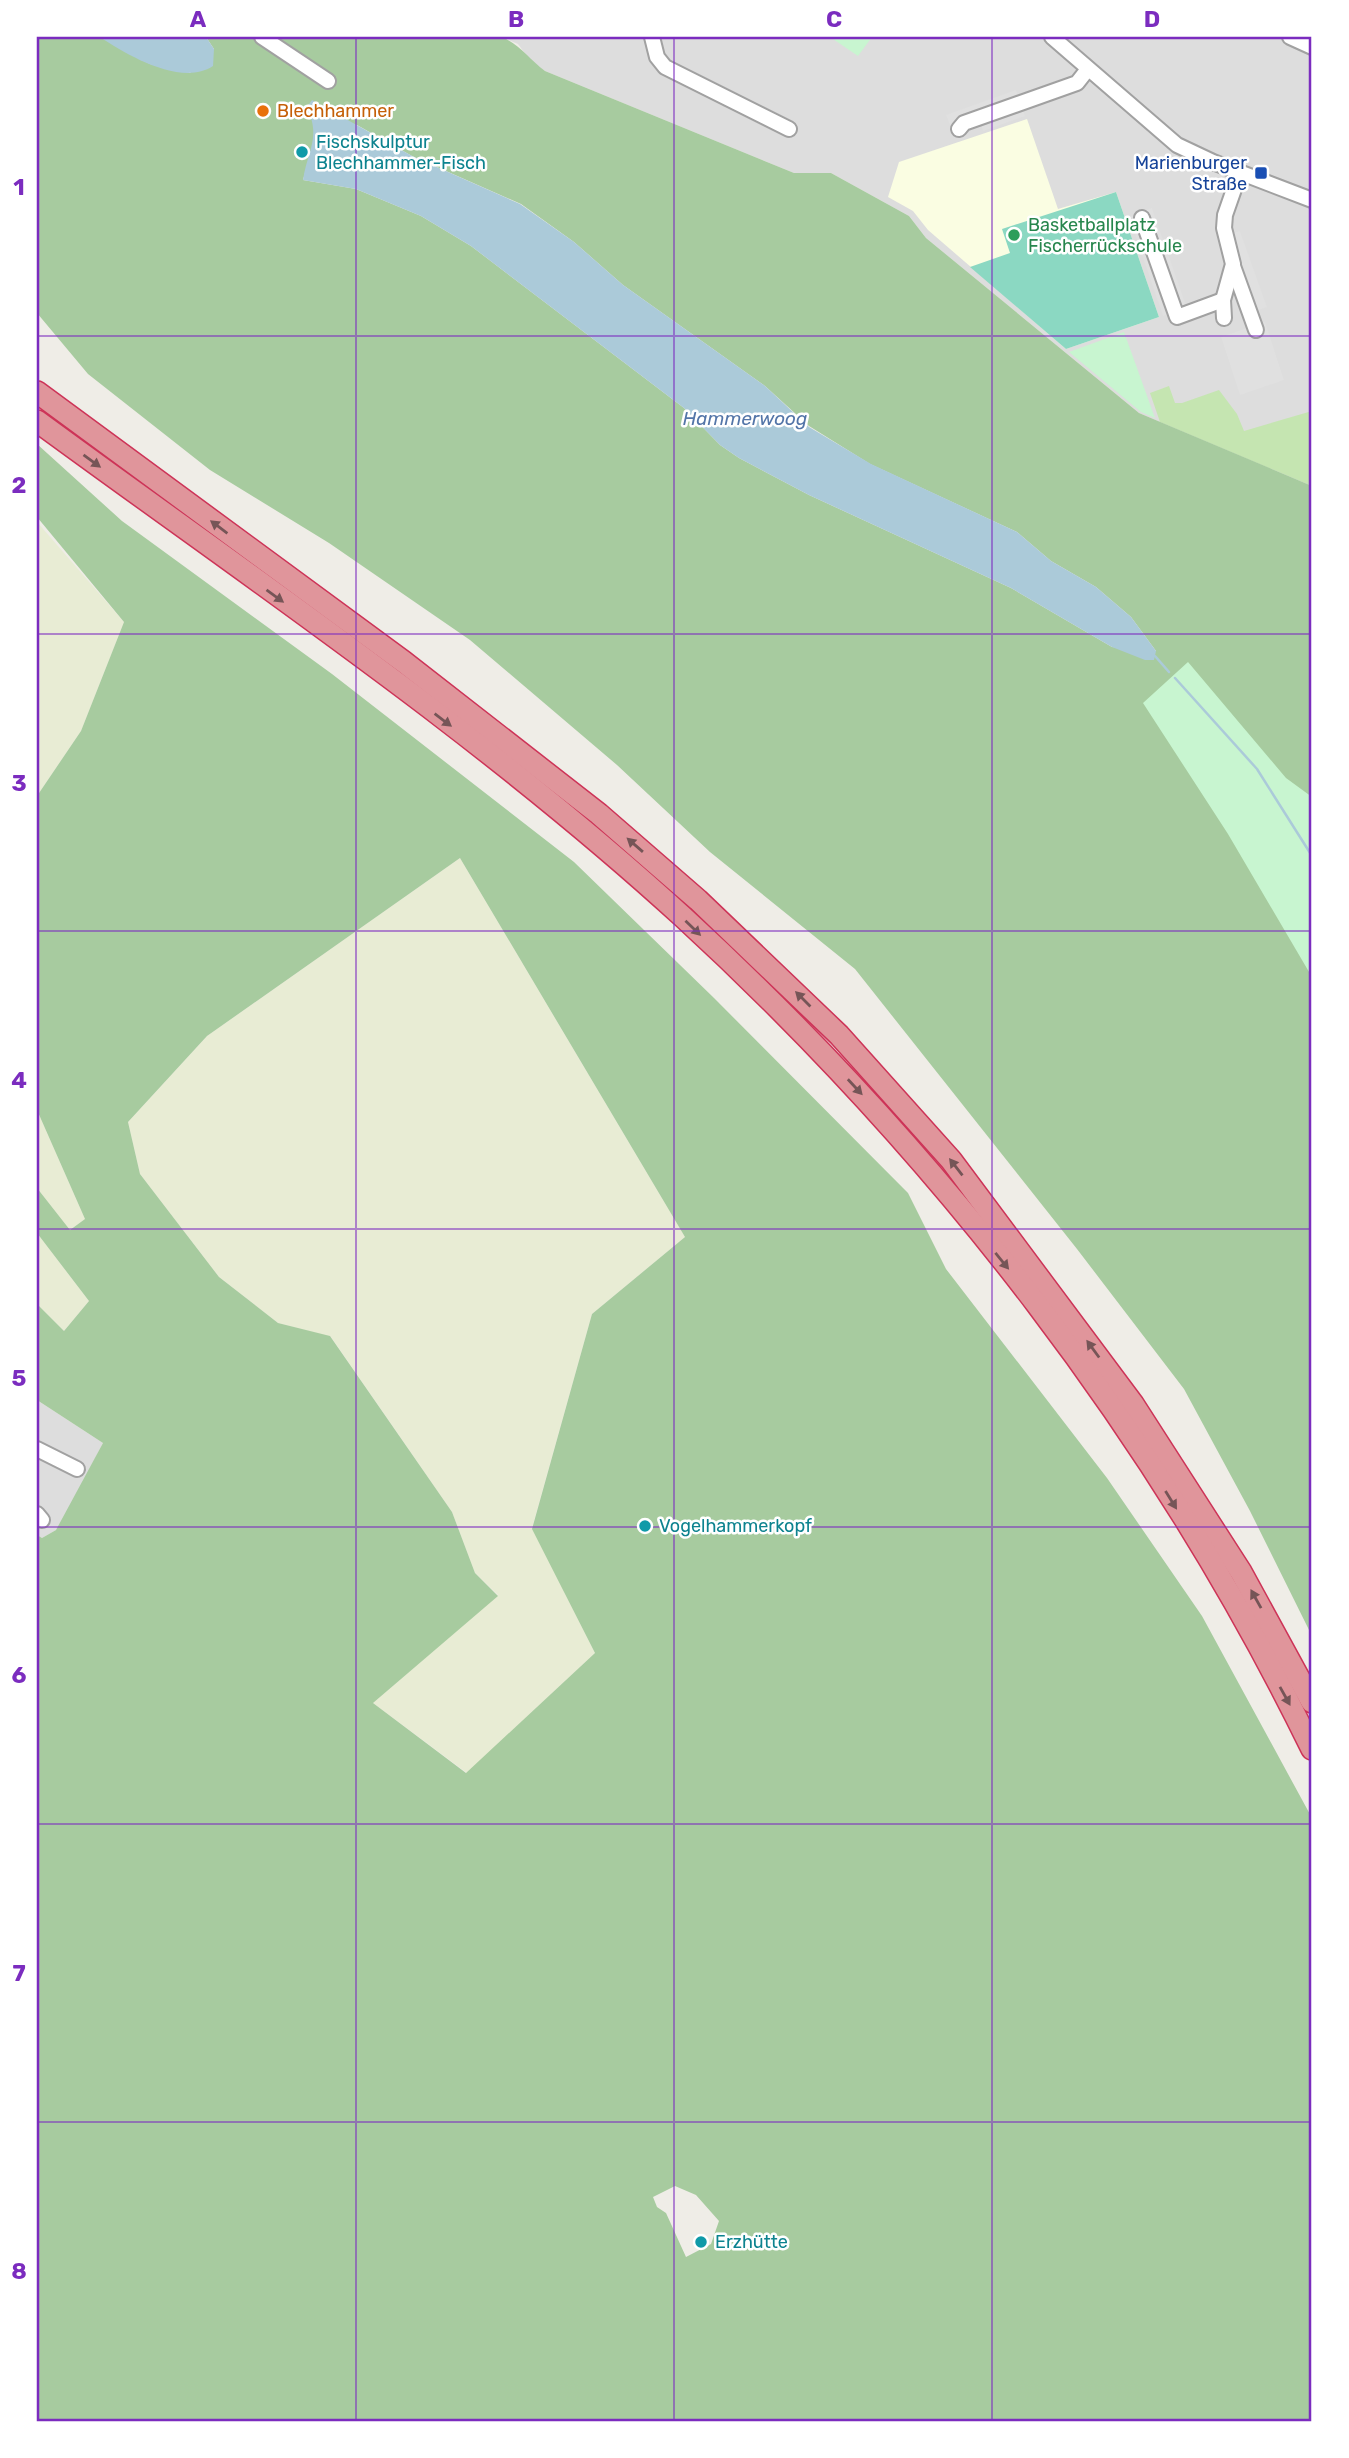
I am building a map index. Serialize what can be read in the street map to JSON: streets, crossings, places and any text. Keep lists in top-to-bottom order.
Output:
{
  "water": ["Hammerwoog"],
  "places": {
    "other": [
      "Blechhammer",
      "Fischskulptur Blechhammer-Fisch",
      "Basketballplatz Fischerrückschule",
      "Vogelhammerkopf",
      "Erzhütte"
    ],
    "transit": ["Marienburger Straße"]
  },
  "grid": {
    "columns": [
      "A",
      "B",
      "C",
      "D"
    ],
    "rows": [
      "1",
      "2",
      "3",
      "4",
      "5",
      "6",
      "7",
      "8"
    ]
  }
}
